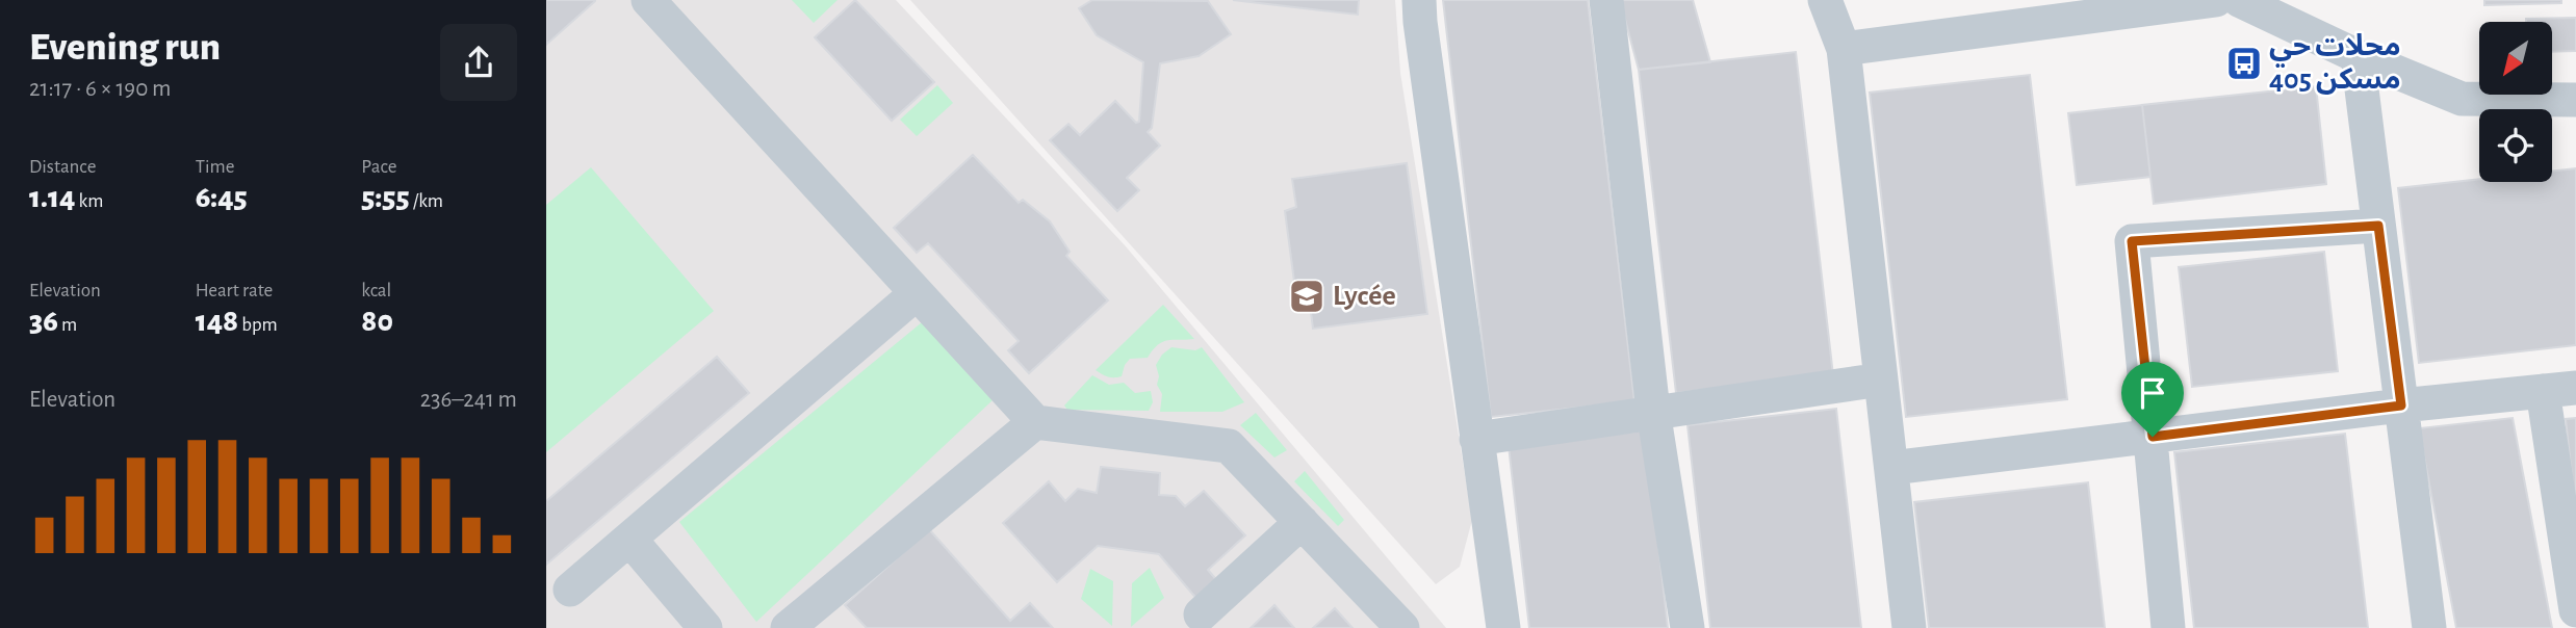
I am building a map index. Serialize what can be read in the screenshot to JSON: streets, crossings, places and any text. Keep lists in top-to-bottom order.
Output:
{
  "places": {
    "bus stop": ["محلات حي 405 مسكن"],
    "school or university": ["Lycée"]
  },
  "north": "bottom left",
  "page": {
    "heading": ["Evening run", "21:17 · 6 × 190 m"],
    "stats": [
      ["Distance", "1.14 km"],
      ["Time", "6:45"],
      ["Pace", "5:55 /km"],
      ["Elevation", "36 m"],
      ["Heart rate", "148 bpm"],
      ["kcal", "80"]
    ],
    "chart": ["Elevation", "236–241 m"]
  }
}
